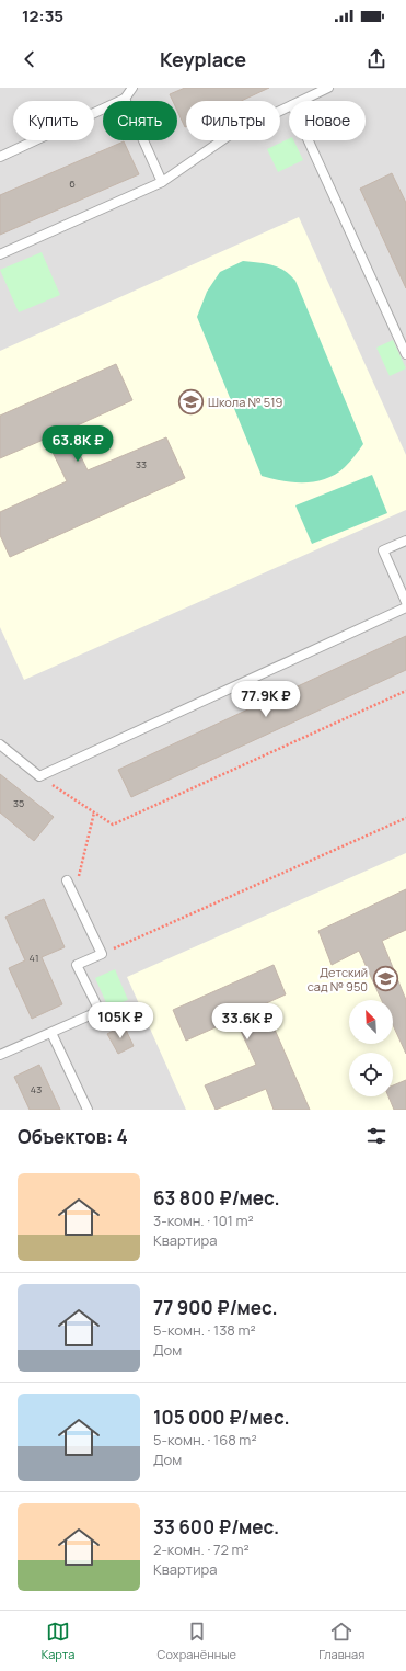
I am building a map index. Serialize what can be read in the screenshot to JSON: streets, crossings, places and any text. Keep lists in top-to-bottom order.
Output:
{
  "places": {
    "school or university": ["Школа № 519", "Детский сад № 950"]
  },
  "house_numbers": [
    "6",
    "33",
    "35",
    "41",
    "43"
  ],
  "north": "top left",
  "page": {
    "status": "12:35",
    "header": "Keyplace",
    "chip": [
      "Купить",
      "Снять",
      "Фильтры",
      "Новое"
    ],
    "price": [
      "63.8K ₽",
      "77.9K ₽",
      "105K ₽",
      "33.6K ₽"
    ],
    "heading": "Объектов: 4",
    "list": [
      {
        "name": "63 800 ₽/мес.",
        "note": "3-комн. · 101 m² · Квартира"
      },
      {
        "name": "77 900 ₽/мес.",
        "note": "5-комн. · 138 m² · Дом"
      },
      {
        "name": "105 000 ₽/мес.",
        "note": "5-комн. · 168 m² · Дом"
      },
      {
        "name": "33 600 ₽/мес.",
        "note": "2-комн. · 72 m² · Квартира"
      }
    ],
    "tabs": ["Карта", "Сохранённые", "Главная"]
  }
}
